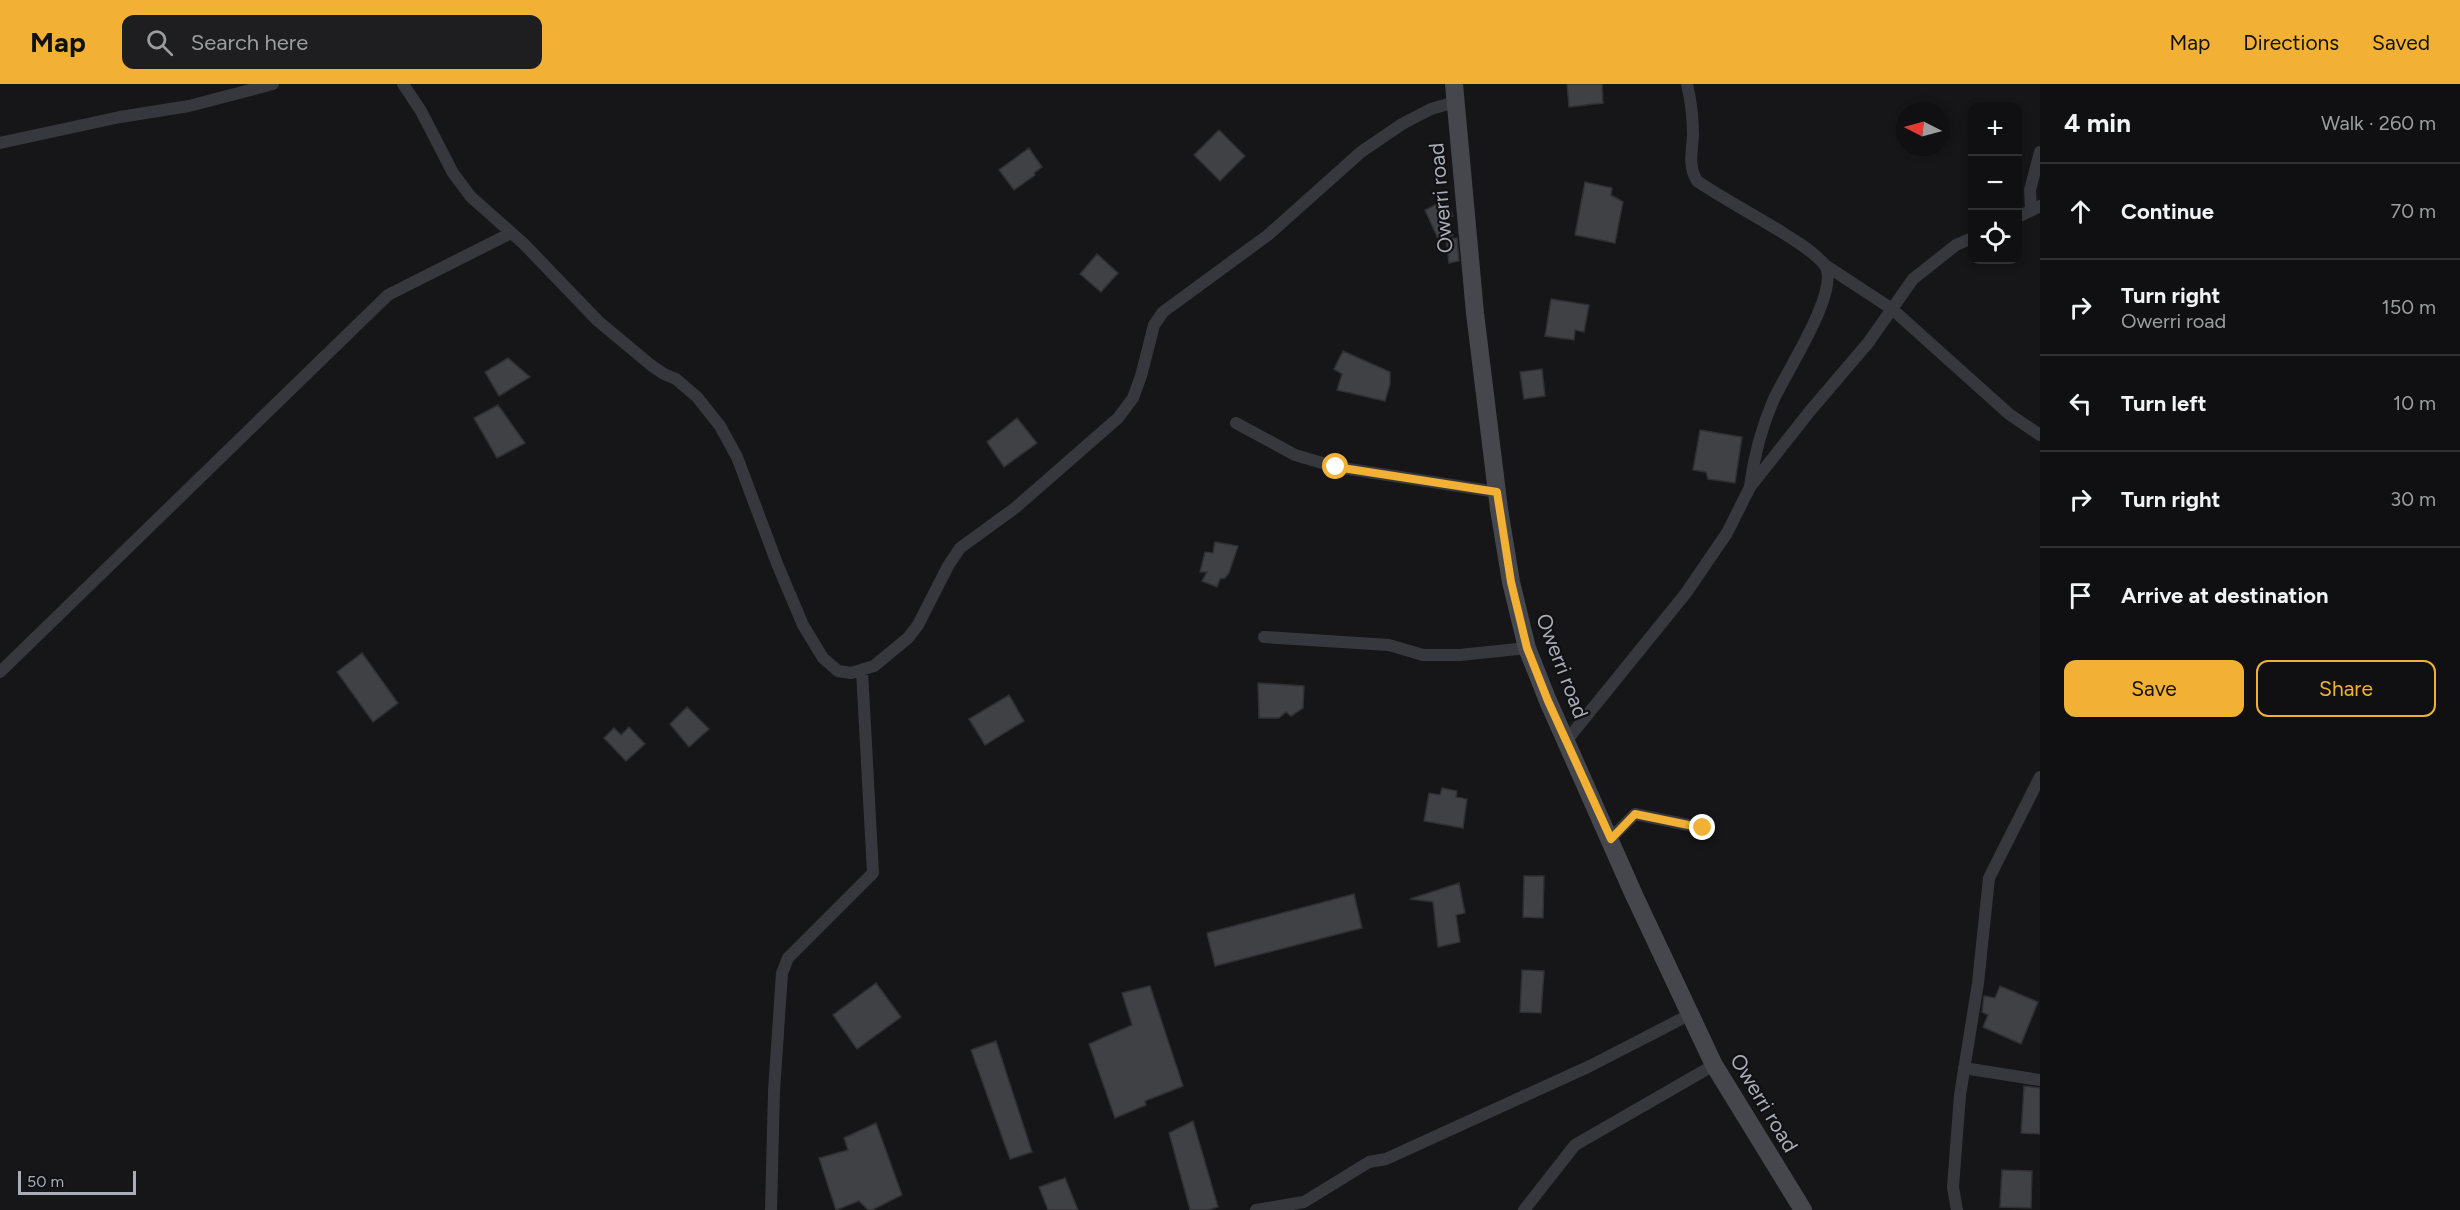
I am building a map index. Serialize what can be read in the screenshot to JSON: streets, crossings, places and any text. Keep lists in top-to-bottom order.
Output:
{
  "streets": {
    "main road": ["Owerri road"]
  },
  "scale_bar": "50 m",
  "north": "left",
  "page": {
    "header": "Map",
    "search": "Search here",
    "nav": ["Map", "Directions", "Saved"],
    "heading": ["4 min", "Walk · 260 m"],
    "map_buttons": ["+", "−"],
    "list": [
      ["Continue", "70 m"],
      ["Turn right", "Owerri road", "150 m"],
      ["Turn left", "10 m"],
      ["Turn right", "30 m"],
      "Arrive at destination"
    ],
    "buttons": ["Save", "Share"],
    "scale": "50 m"
  }
}
